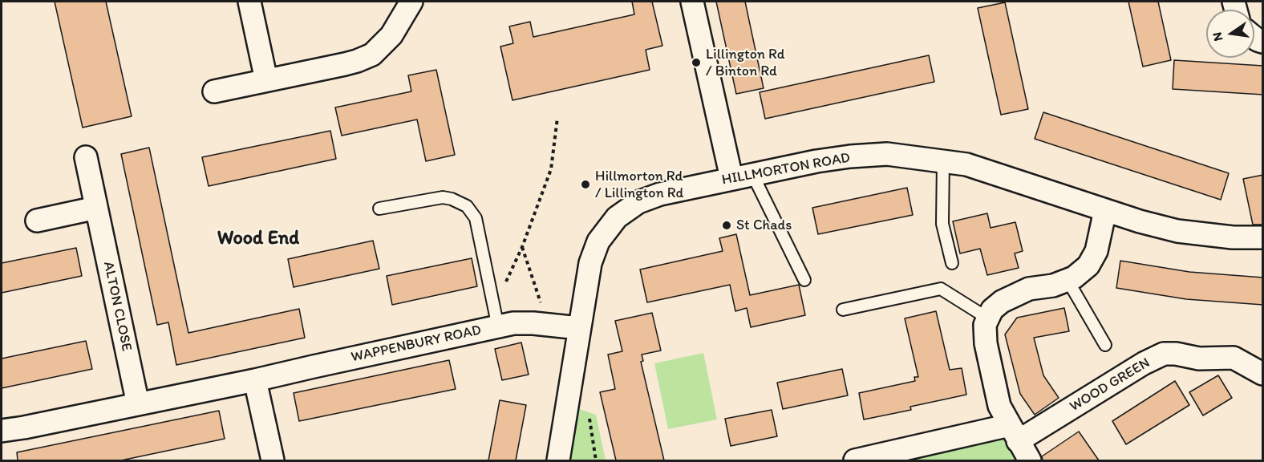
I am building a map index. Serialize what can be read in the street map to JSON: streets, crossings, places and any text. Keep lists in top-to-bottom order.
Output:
{
  "streets": {
    "street": [
      "HILLMORTON ROAD",
      "ALTON CLOSE",
      "WAPPENBURY ROAD",
      "WOOD GREEN"
    ]
  },
  "crossings": [
    ["HILLMORTON ROAD", "WAPPENBURY ROAD"],
    ["ALTON CLOSE", "WAPPENBURY ROAD"]
  ],
  "districts": ["Wood End"],
  "places": ["Lillington Rd / Binton Rd", "Hillmorton Rd / Lillington Rd", "St Chads"],
  "north": "left"
}
